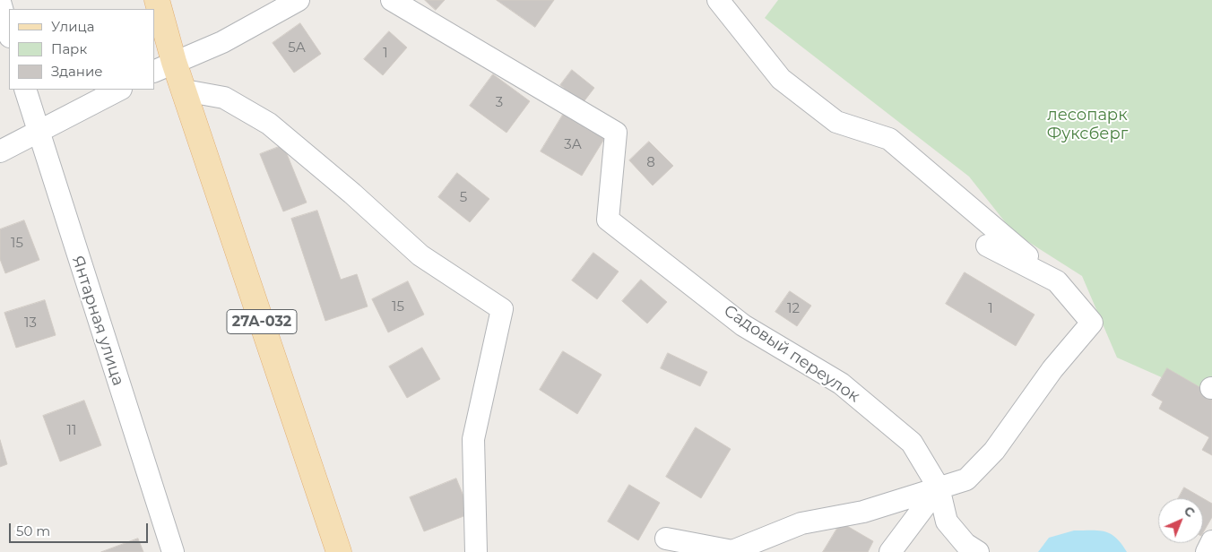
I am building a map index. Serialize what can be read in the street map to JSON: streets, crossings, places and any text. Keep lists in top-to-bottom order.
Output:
{
  "streets": {
    "main road": ["27А-032"],
    "street": ["Янтарная улица", "Садовый переулок"]
  },
  "parks": ["лесопарк Фуксберг"],
  "house_numbers": [
    "5А",
    "1",
    "3",
    "3А",
    "8",
    "5",
    "15",
    "15",
    "12",
    "1",
    "13",
    "11"
  ],
  "legend": ["Улица", "Парк", "Здание"],
  "scale_bar": "50 m",
  "north": "top right"
}
